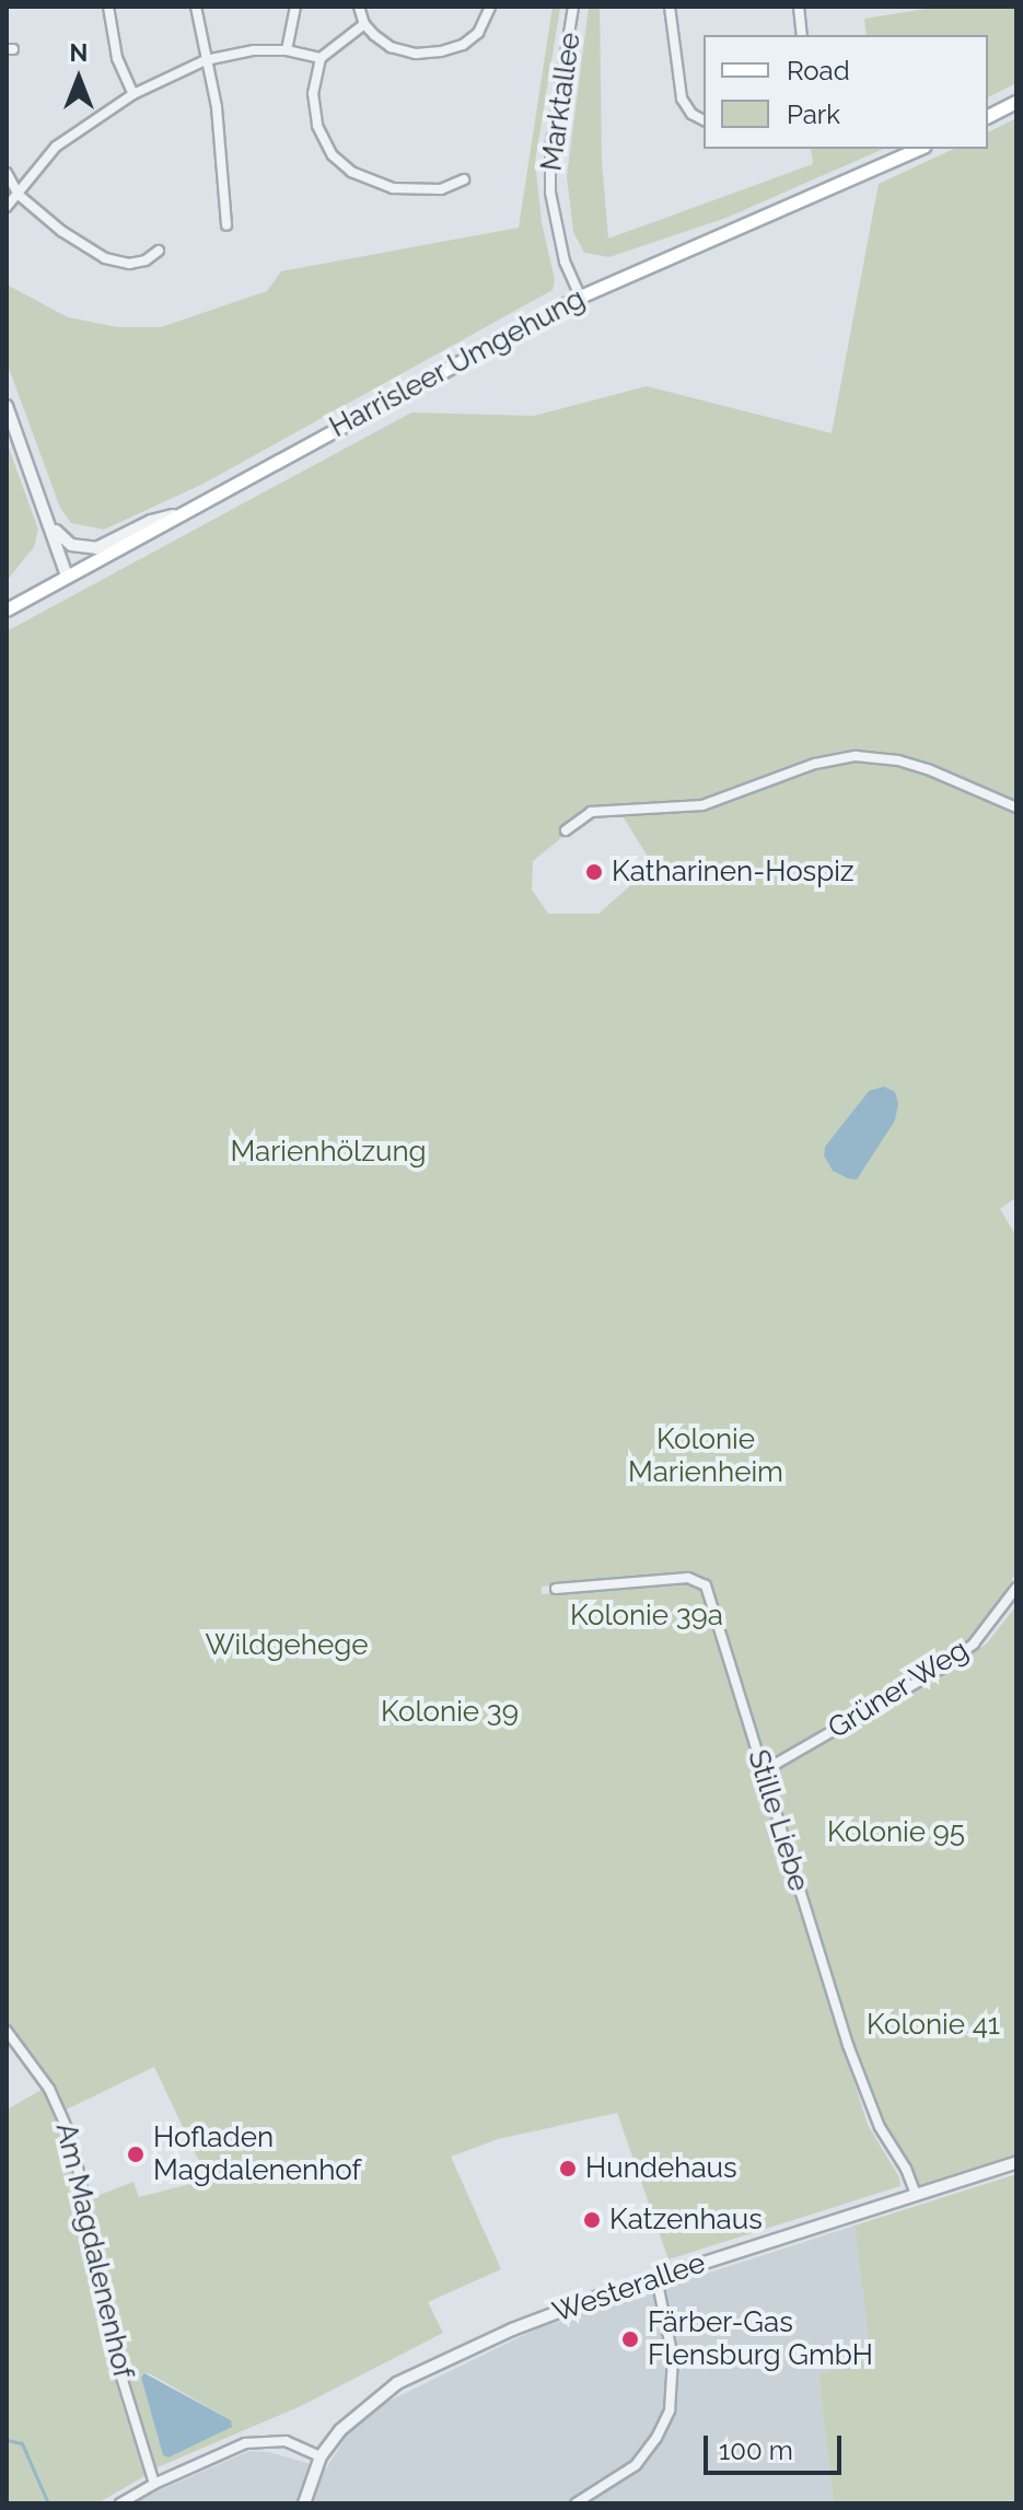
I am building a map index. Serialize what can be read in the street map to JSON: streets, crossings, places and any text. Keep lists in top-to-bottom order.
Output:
{
  "streets": {
    "main road": ["Harrisleer Umgehung"],
    "street": [
      "Marktallee",
      "Grüner Weg",
      "Stille Liebe",
      "Am Magdalenenhof",
      "Westerallee"
    ]
  },
  "crossings": [
    ["Marktallee", "Harrisleer Umgehung"],
    ["Grüner Weg", "Stille Liebe"],
    ["Stille Liebe", "Westerallee"]
  ],
  "parks": [
    "Marienhölzung",
    "Kolonie Marienheim",
    "Kolonie 39a",
    "Wildgehege",
    "Kolonie 39",
    "Kolonie 95",
    "Kolonie 41"
  ],
  "places": [
    "Katharinen-Hospiz",
    "Hofladen Magdalenenhof",
    "Hundehaus",
    "Katzenhaus",
    "Färber-Gas Flensburg GmbH"
  ],
  "legend": ["Road", "Park"],
  "scale_bar": "100 m",
  "north": "top"
}
